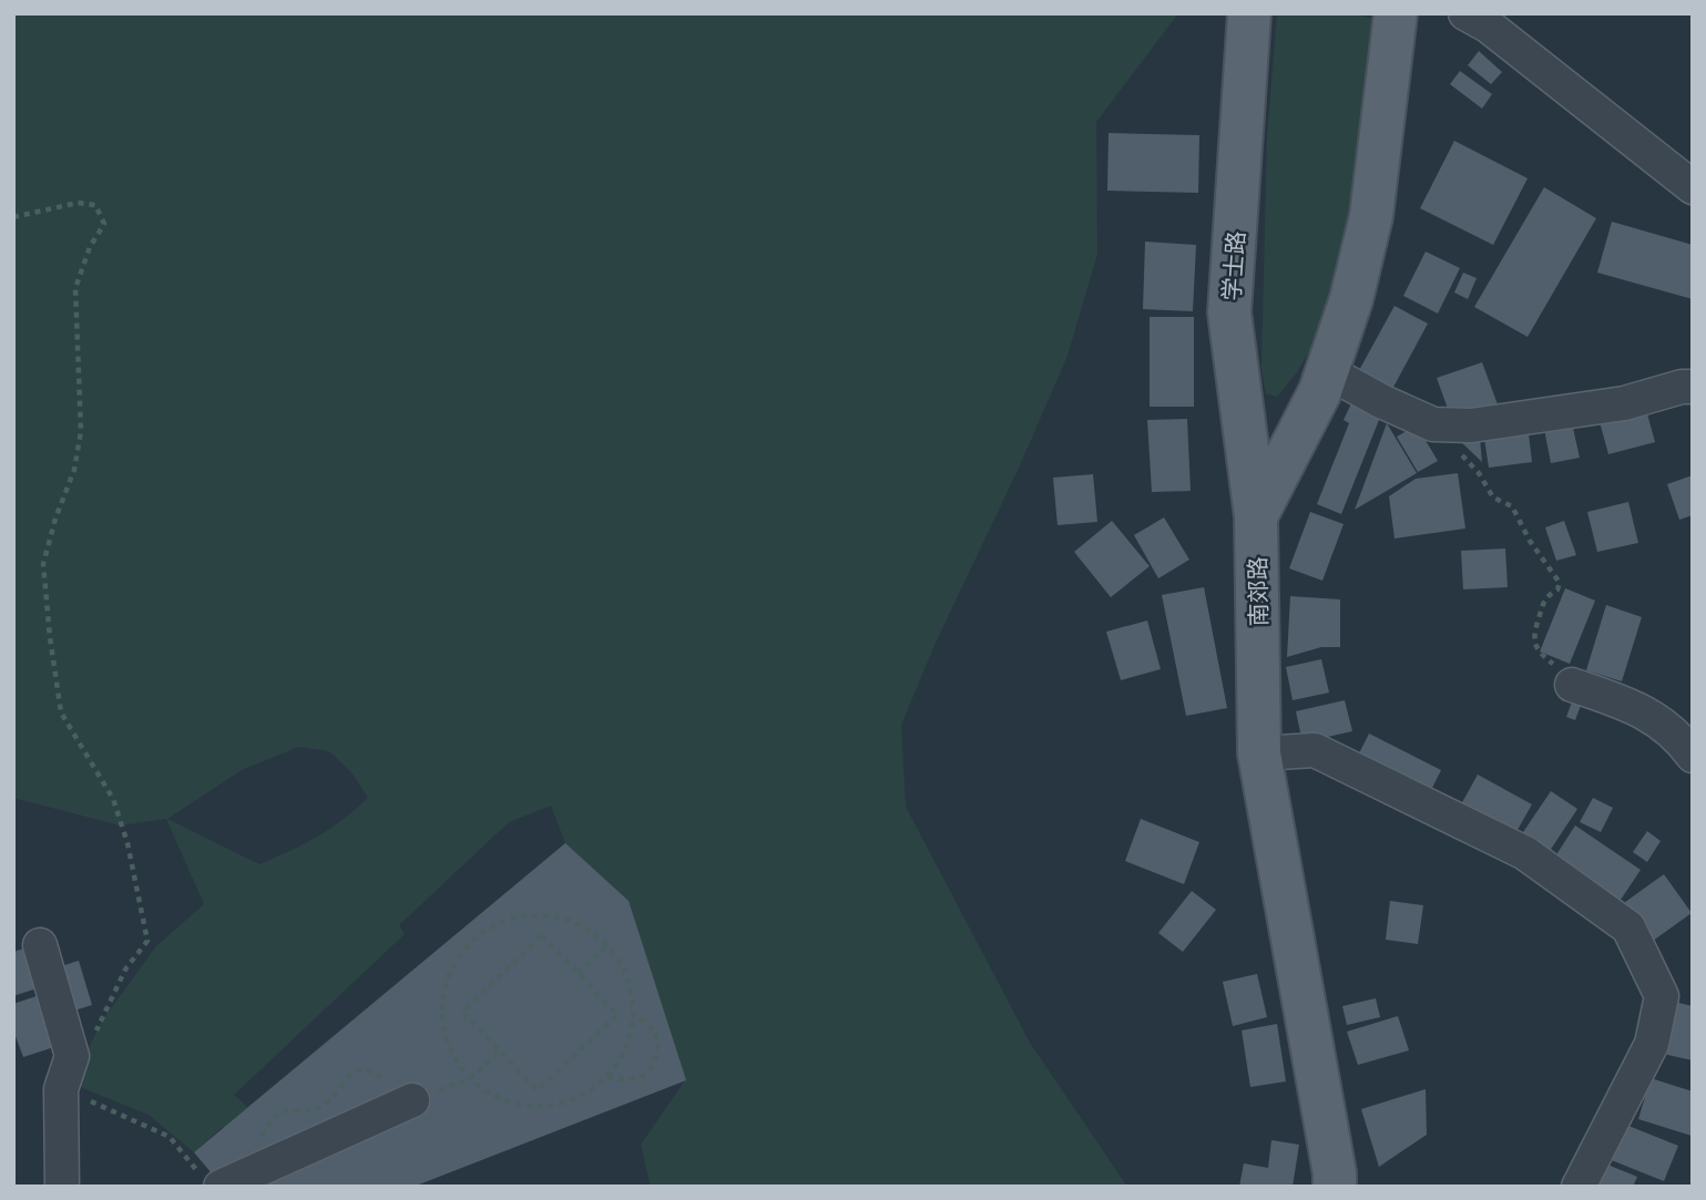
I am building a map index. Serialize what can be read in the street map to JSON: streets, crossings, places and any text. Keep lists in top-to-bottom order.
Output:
{
  "streets": {
    "main road": ["学士路", "南郊路"]
  },
  "crossings": [
    ["学士路", "南郊路"]
  ]
}
